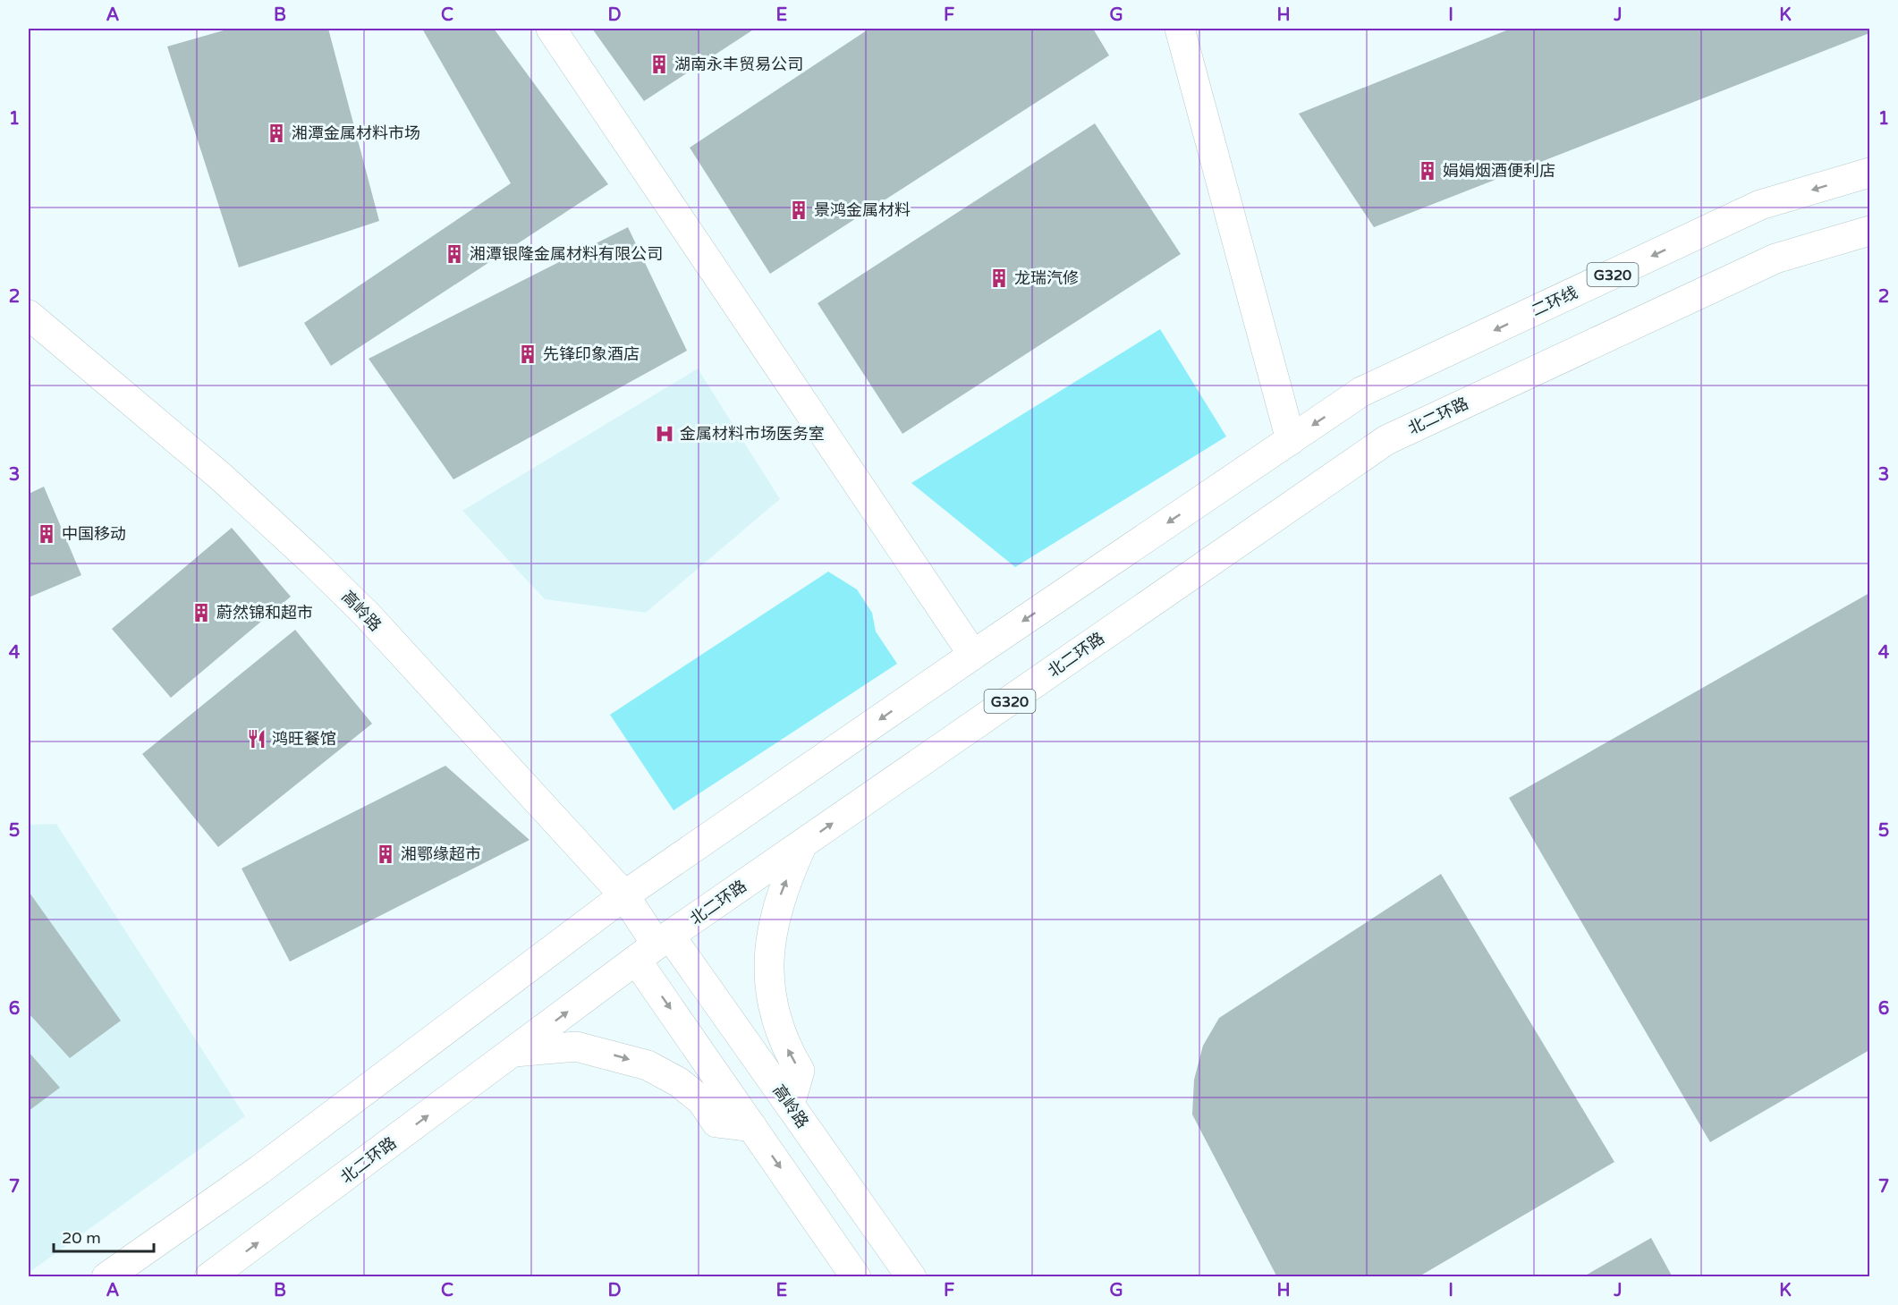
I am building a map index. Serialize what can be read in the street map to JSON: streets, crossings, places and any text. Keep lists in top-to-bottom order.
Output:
{
  "streets": {
    "main road": [
      "G320",
      "二环线",
      "北二环路",
      "高岭路"
    ]
  },
  "crossings": [
    ["G320", "二环线"],
    ["G320", "高岭路"],
    ["北二环路", "高岭路"]
  ],
  "one_way": ["二环线"],
  "places": {
    "building": [
      "湖南永丰贸易公司",
      "湘潭金属材料市场",
      "娟娟烟酒便利店",
      "景鸿金属材料",
      "湘潭银隆金属材料有限公司",
      "龙瑞汽修",
      "先锋印象酒店",
      "中国移动",
      "蔚然锦和超市",
      "湘鄂缘超市"
    ],
    "hospital": ["金属材料市场医务室"],
    "restaurant": ["鸿旺餐馆"]
  },
  "scale_bar": "20 m",
  "grid": {
    "columns": [
      "A",
      "B",
      "C",
      "D",
      "E",
      "F",
      "G",
      "H",
      "I",
      "J",
      "K"
    ],
    "rows": [
      "1",
      "2",
      "3",
      "4",
      "5",
      "6",
      "7"
    ]
  }
}
